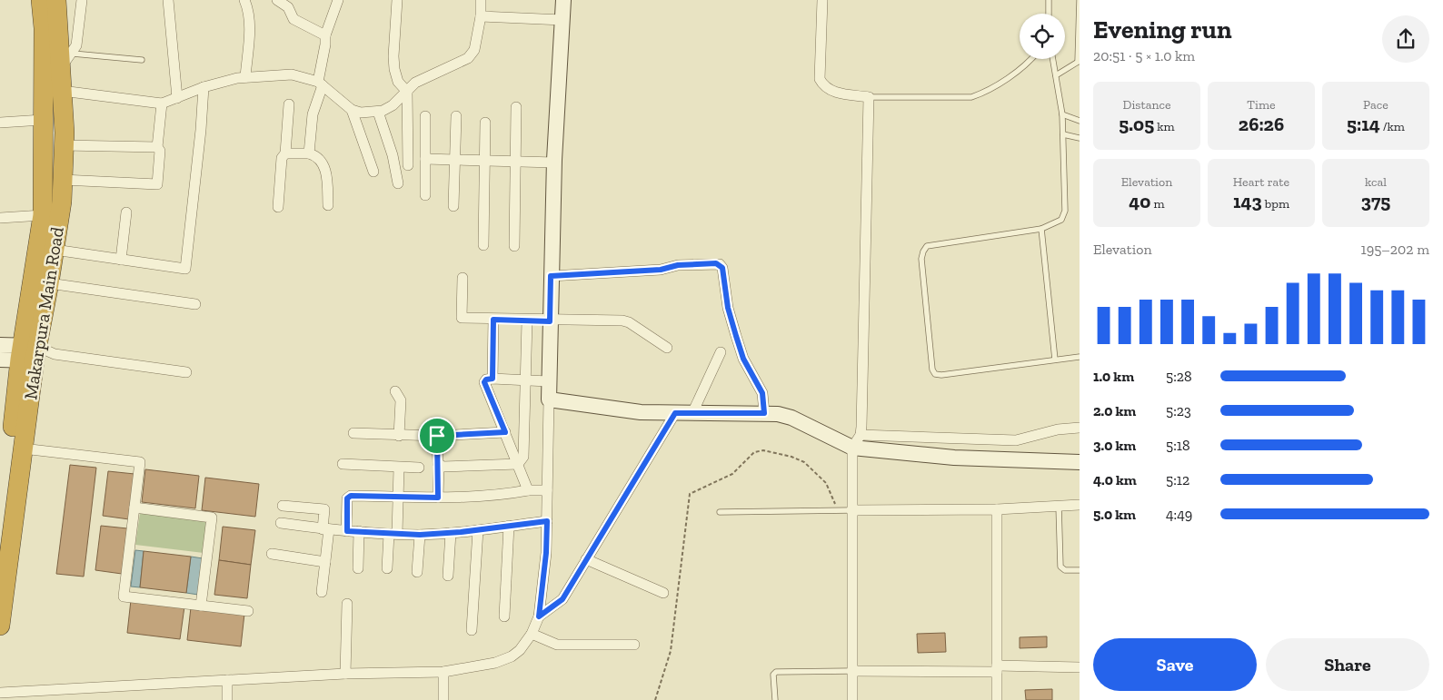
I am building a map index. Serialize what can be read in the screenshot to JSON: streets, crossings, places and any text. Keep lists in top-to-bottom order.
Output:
{
  "streets": {
    "highway": ["Makarpura Main Road"]
  },
  "page": {
    "heading": ["Evening run", "20:51 · 5 × 1.0 km"],
    "stats": [
      ["Distance", "5.05 km"],
      ["Time", "26:26"],
      ["Pace", "5:14 /km"],
      ["Elevation", "40 m"],
      ["Heart rate", "143 bpm"],
      ["kcal", "375"]
    ],
    "chart": ["Elevation", "195–202 m"],
    "list": [
      {
        "name": "1.0 km",
        "note": "5:28"
      },
      {
        "name": "2.0 km",
        "note": "5:23"
      },
      {
        "name": "3.0 km",
        "note": "5:18"
      },
      {
        "name": "4.0 km",
        "note": "5:12"
      },
      {
        "name": "5.0 km",
        "note": "4:49"
      }
    ],
    "buttons": ["Save", "Share"]
  }
}
